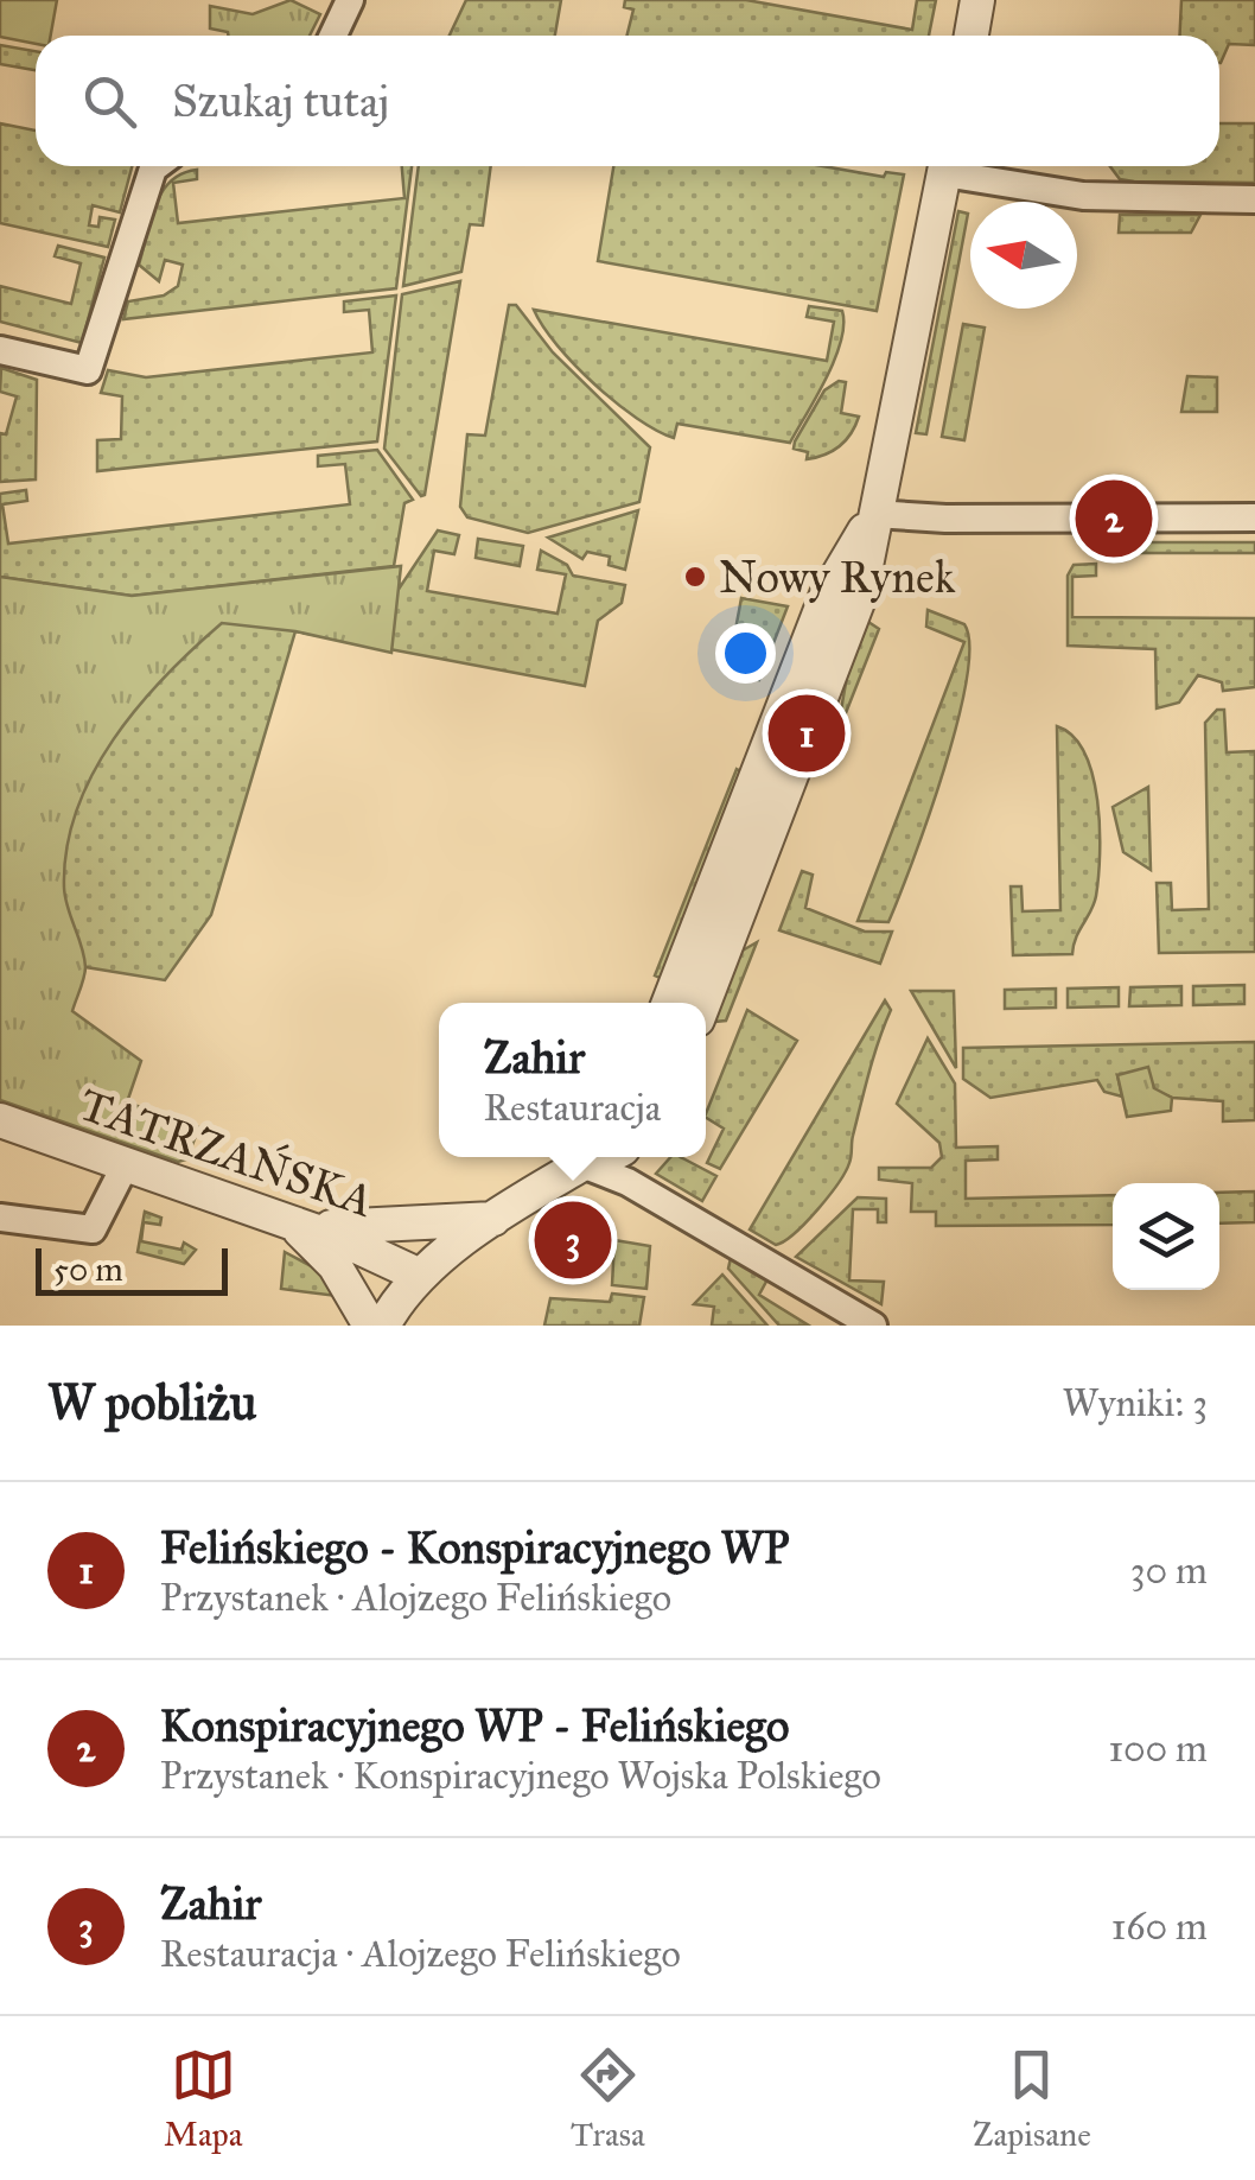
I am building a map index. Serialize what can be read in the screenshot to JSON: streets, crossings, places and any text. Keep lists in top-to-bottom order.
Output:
{
  "streets": {
    "street": ["TATRZAŃSKA"]
  },
  "places": ["Nowy Rynek"],
  "scale_bar": "50 m",
  "north": "left",
  "page": {
    "search": "Szukaj tutaj",
    "pins": ["2", "1", "3"],
    "popup": ["Zahir", "Restauracja"],
    "scale": "50 m",
    "heading": ["W pobliżu", "Wyniki: 3"],
    "list": [
      {
        "mark": "1",
        "name": "Felińskiego - Konspiracyjnego WP",
        "note": "Przystanek · Alojzego Felińskiego",
        "value": "30 m"
      },
      {
        "mark": "2",
        "name": "Konspiracyjnego WP - Felińskiego",
        "note": "Przystanek · Konspiracyjnego Wojska Polskiego",
        "value": "100 m"
      },
      {
        "mark": "3",
        "name": "Zahir",
        "note": "Restauracja · Alojzego Felińskiego",
        "value": "160 m"
      }
    ],
    "nav": ["Mapa", "Trasa", "Zapisane"]
  }
}
